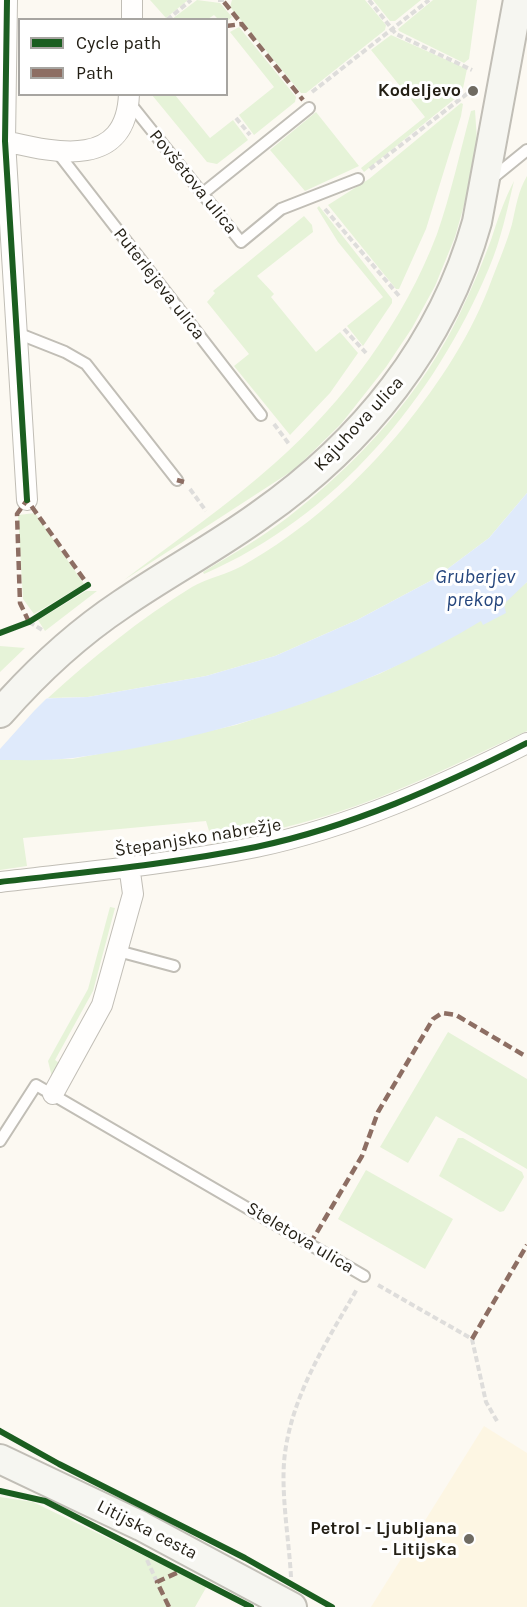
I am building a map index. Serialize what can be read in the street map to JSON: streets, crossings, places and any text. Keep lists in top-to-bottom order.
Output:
{
  "streets": {
    "main road": ["Kajuhova ulica", "Litijska cesta"],
    "street": ["Povšetova ulica", "Štepanjsko nabrežje"],
    "lane": ["Puterlejeva ulica", "Steletova ulica"]
  },
  "crossings": [
    ["Povšetova ulica", "Puterlejeva ulica"]
  ],
  "water": ["Gruberjev prekop"],
  "places": ["Kodeljevo", "Petrol - Ljubljana - Litijska"],
  "legend": ["Cycle path", "Path"]
}
